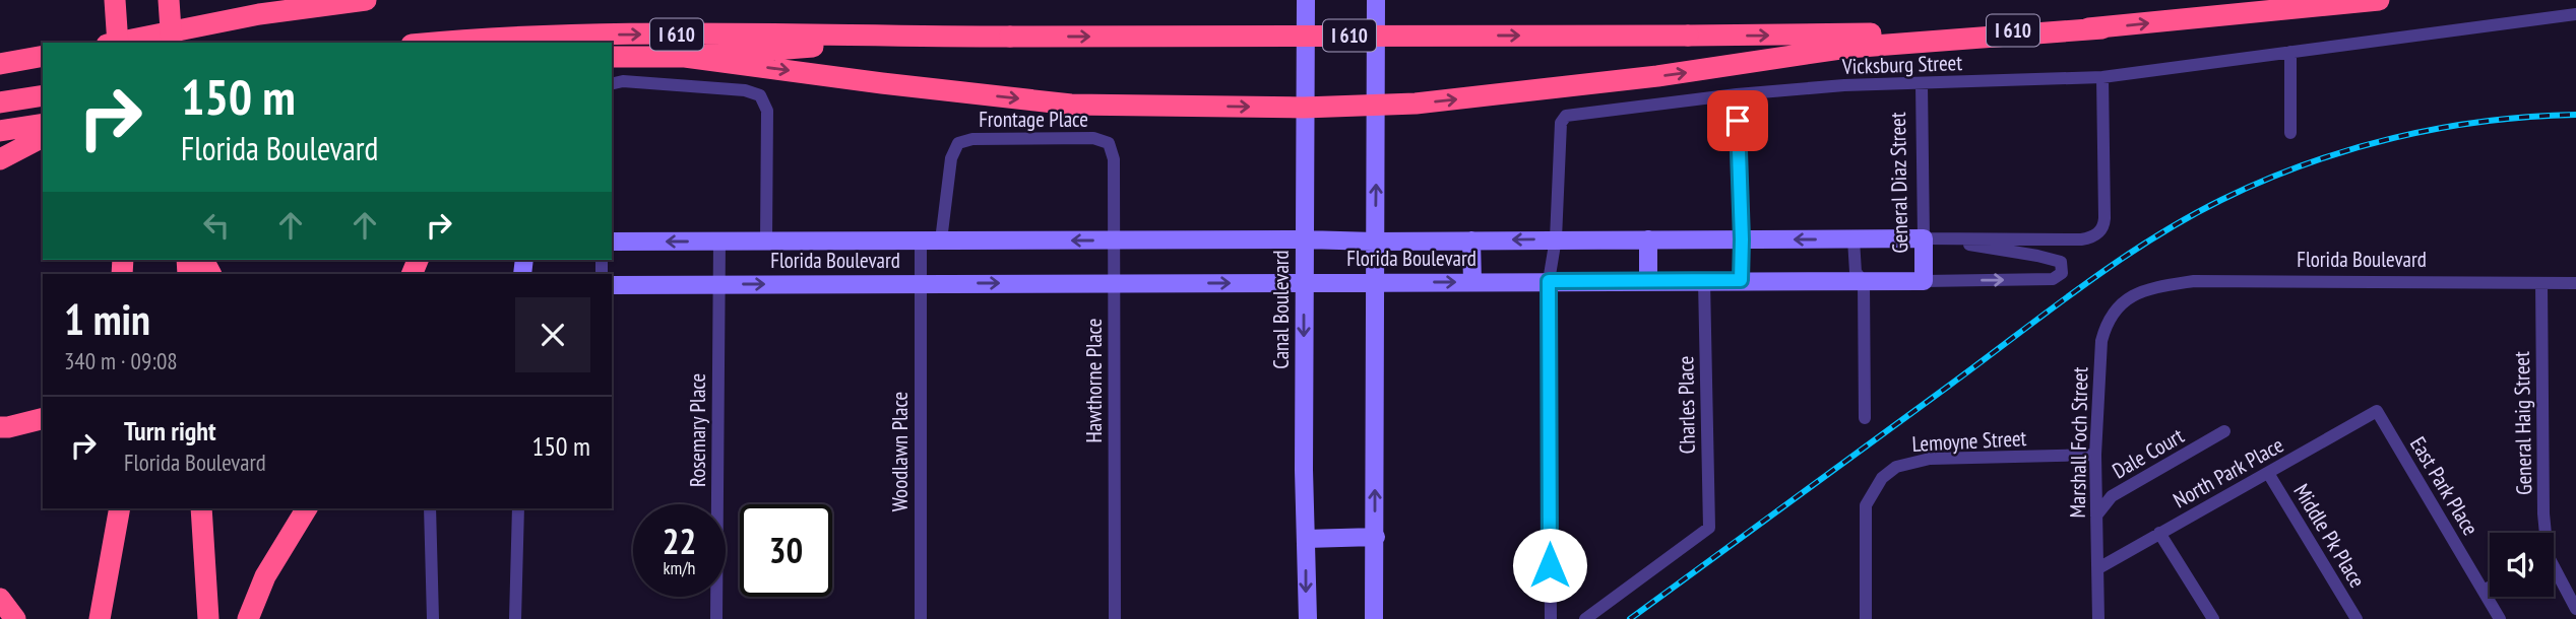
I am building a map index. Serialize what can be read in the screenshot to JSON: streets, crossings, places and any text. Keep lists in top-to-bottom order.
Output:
{
  "streets": {
    "highway": ["I 610"],
    "street": [
      "Vicksburg Street",
      "Frontage Place",
      "General Diaz Street",
      "Florida Boulevard",
      "Canal Boulevard",
      "Hawthorne Place",
      "Charles Place",
      "General Haig Street",
      "Rosemary Place",
      "Lemoyne Street",
      "Marshall Foch Street",
      "Woodlawn Place",
      "Dale Court",
      "North Park Place",
      "East Park Place",
      "Middle Pk Place"
    ]
  },
  "crossings": [
    ["Vicksburg Street", "General Diaz Street"],
    ["Vicksburg Street", "Florida Boulevard"],
    ["Frontage Place", "Florida Boulevard"],
    ["Frontage Place", "Hawthorne Place"],
    ["General Diaz Street", "Florida Boulevard"],
    ["Florida Boulevard", "Canal Boulevard"],
    ["Florida Boulevard", "Hawthorne Place"],
    ["Florida Boulevard", "Charles Place"],
    ["Florida Boulevard", "General Haig Street"],
    ["Florida Boulevard", "Rosemary Place"],
    ["Florida Boulevard", "Marshall Foch Street"],
    ["Florida Boulevard", "Woodlawn Place"],
    ["Lemoyne Street", "Marshall Foch Street"],
    ["Marshall Foch Street", "Dale Court"],
    ["Marshall Foch Street", "North Park Place"],
    ["North Park Place", "East Park Place"],
    ["North Park Place", "Middle Pk Place"]
  ],
  "page": {
    "turn": ["150 m", "Florida Boulevard"],
    "heading": ["1 min", "340 m · 09:08"],
    "list": [
      {
        "name": "Turn right",
        "note": "Florida Boulevard",
        "value": "150 m"
      }
    ],
    "speed": "22 km/h",
    "limit": "30"
  }
}
